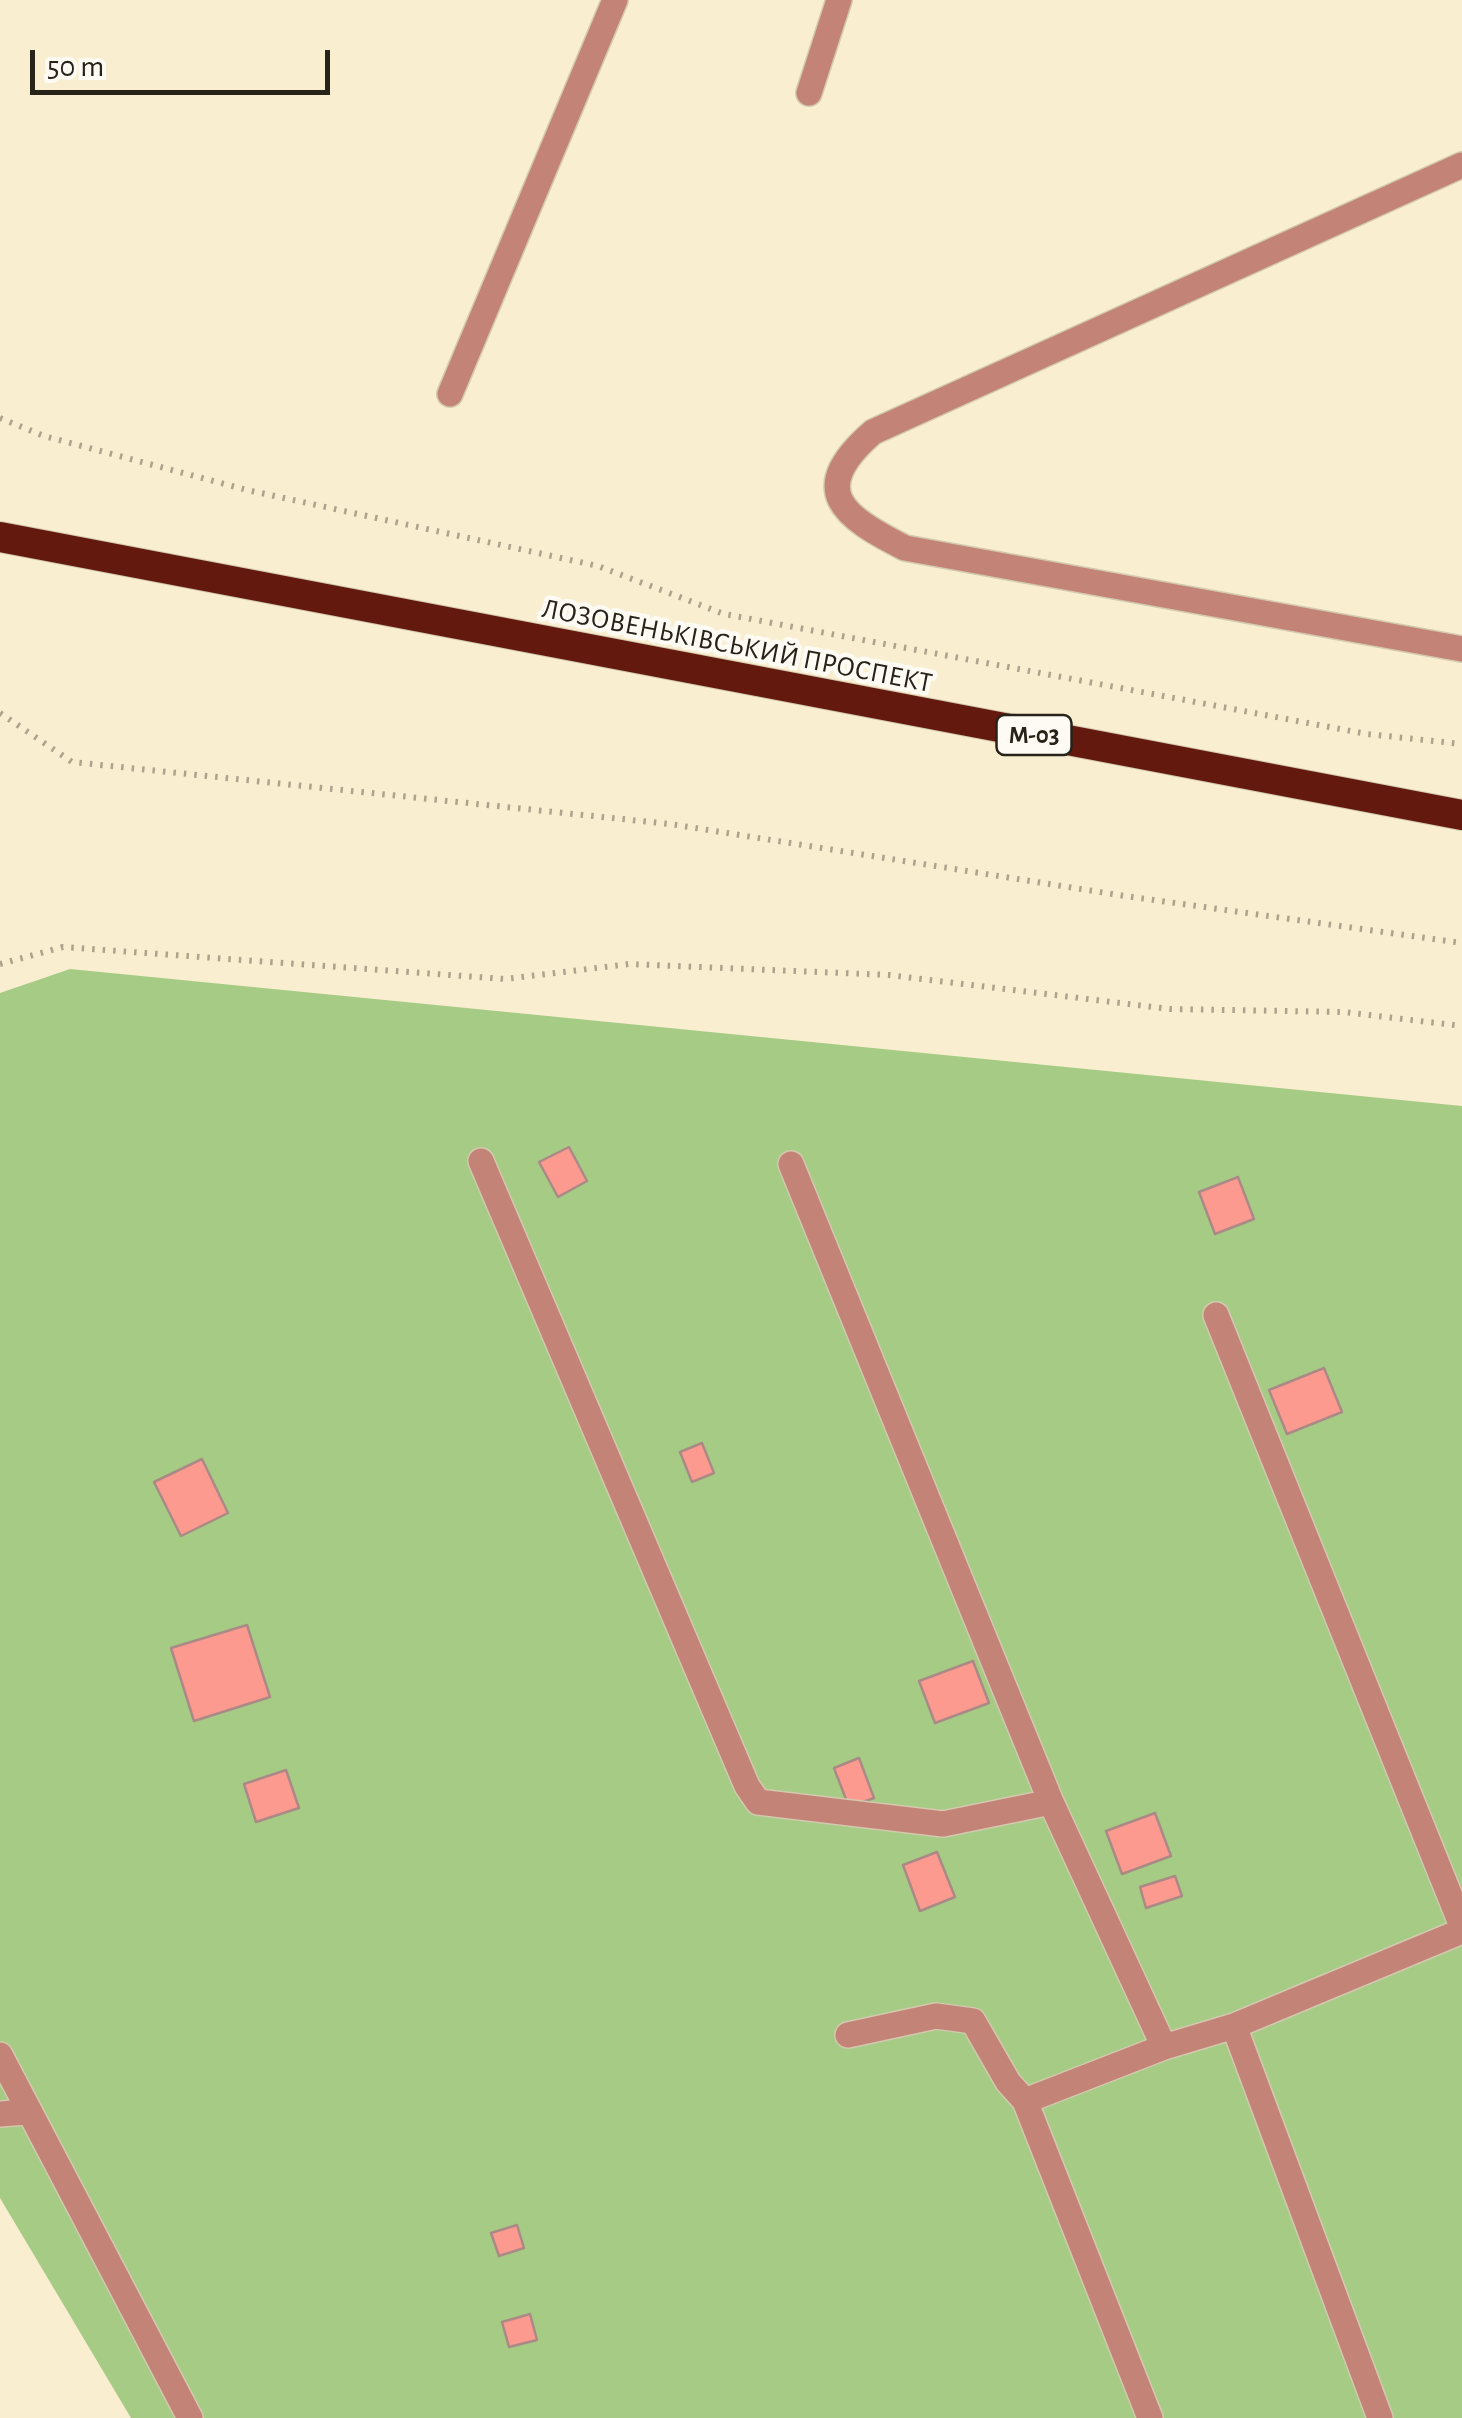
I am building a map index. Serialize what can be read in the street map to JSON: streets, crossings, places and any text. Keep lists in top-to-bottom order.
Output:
{
  "streets": {
    "highway": ["ЛОЗОВЕНЬКІВСЬКИЙ ПРОСПЕКТ", "М-03"]
  },
  "scale_bar": "50 m"
}
